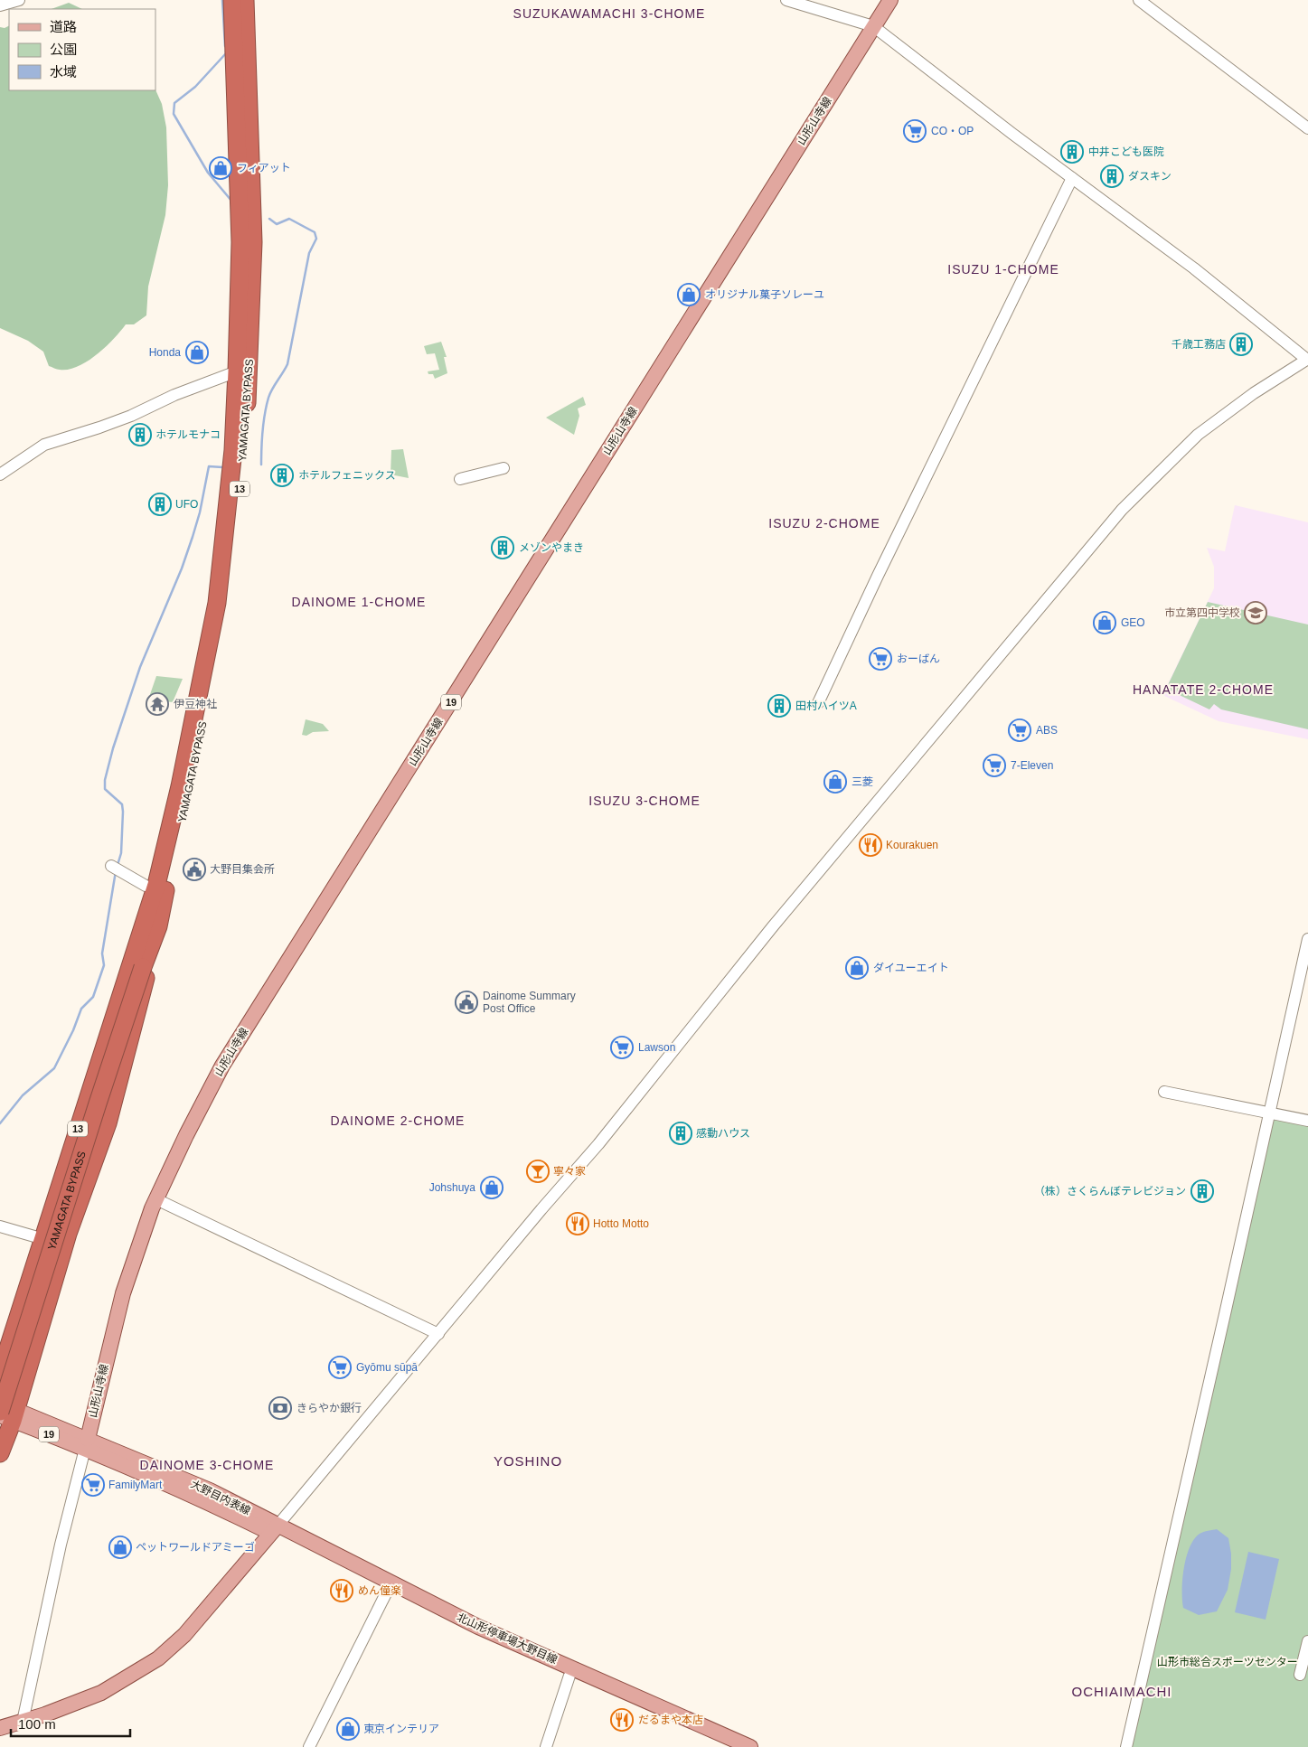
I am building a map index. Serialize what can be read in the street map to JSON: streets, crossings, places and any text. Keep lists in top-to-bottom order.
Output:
{
  "streets": {
    "highway": ["YAMAGATA BYPASS", "13"],
    "main road": [
      "山形山寺線",
      "19",
      "大野目内表線",
      "北山形停車場大野目線"
    ]
  },
  "crossings": [
    ["山形山寺線", "19"],
    ["山形山寺線", "大野目内表線"],
    ["YAMAGATA BYPASS", "19"],
    ["19", "大野目内表線"],
    ["大野目内表線", "北山形停車場大野目線"]
  ],
  "districts": [
    "SUZUKAWAMACHI 3-CHOME",
    "ISUZU 1-CHOME",
    "ISUZU 2-CHOME",
    "DAINOME 1-CHOME",
    "HANATATE 2-CHOME",
    "ISUZU 3-CHOME",
    "DAINOME 2-CHOME",
    "YOSHINO",
    "DAINOME 3-CHOME",
    "OCHIAIMACHI"
  ],
  "parks": ["山形市総合スポーツセンター"],
  "places": {
    "supermarket": [
      "CO・OP",
      "おーばん",
      "ABS",
      "7-Eleven",
      "Lawson",
      "Gyōmu sūpā",
      "FamilyMart"
    ],
    "building": [
      "中井こども医院",
      "ダスキン",
      "千歳工務店",
      "ホテルモナコ",
      "ホテルフェニックス",
      "UFO",
      "メゾンやまき",
      "田村ハイツA",
      "感動ハウス",
      "（株）さくらんぼテレビジョン"
    ],
    "shop": [
      "フィアット",
      "オリジナル菓子ソレーユ",
      "Honda",
      "GEO",
      "三菱",
      "ダイユーエイト",
      "Johshuya",
      "ペットワールドアミーゴ",
      "東京インテリア"
    ],
    "school or university": ["市立第四中学校"],
    "temple": ["伊豆神社"],
    "restaurant": [
      "Kourakuen",
      "Hotto Motto",
      "めん僮楽",
      "だるまや本店"
    ],
    "public building": ["大野目集会所", "Dainome Summary Post Office"],
    "bar": ["寧々家"],
    "bank": ["きらやか銀行"]
  },
  "legend": ["道路", "公園", "水域"],
  "scale_bar": "100 m"
}
